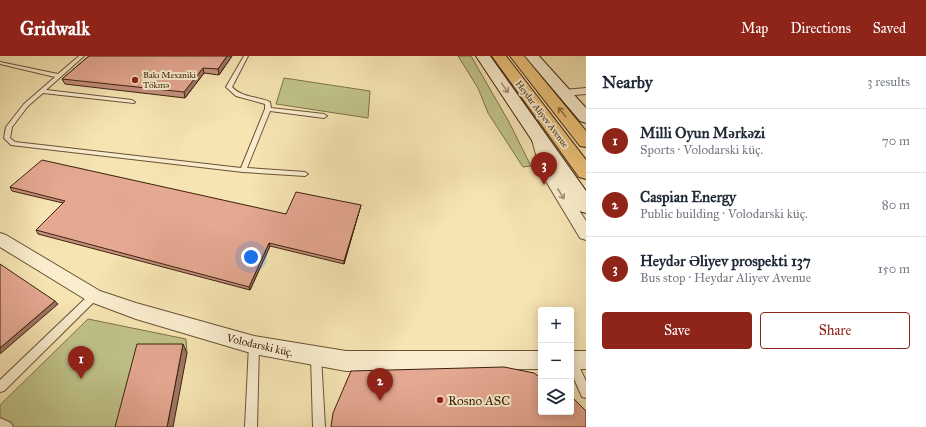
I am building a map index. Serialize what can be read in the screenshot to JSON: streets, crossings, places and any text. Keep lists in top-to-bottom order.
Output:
{
  "streets": {
    "highway": ["Heydar Aliyev Avenue"],
    "street": ["Volodarski küç."]
  },
  "places": ["Bakı Mexaniki Tökmə", "Rosno ASC"],
  "page": {
    "header": "Gridwalk",
    "nav": ["Map", "Directions", "Saved"],
    "heading": ["Nearby", "3 results"],
    "list": [
      {
        "mark": "1",
        "name": "Milli Oyun Mərkəzi",
        "note": "Sports · Volodarski küç.",
        "value": "70 m"
      },
      {
        "mark": "2",
        "name": "Caspian Energy",
        "note": "Public building · Volodarski küç.",
        "value": "80 m"
      },
      {
        "mark": "3",
        "name": "Heydər Əliyev prospekti 137",
        "note": "Bus stop · Heydar Aliyev Avenue",
        "value": "150 m"
      }
    ],
    "pins": ["3", "1", "2"],
    "buttons": ["Save", "Share"],
    "map_buttons": ["+", "−"]
  }
}
